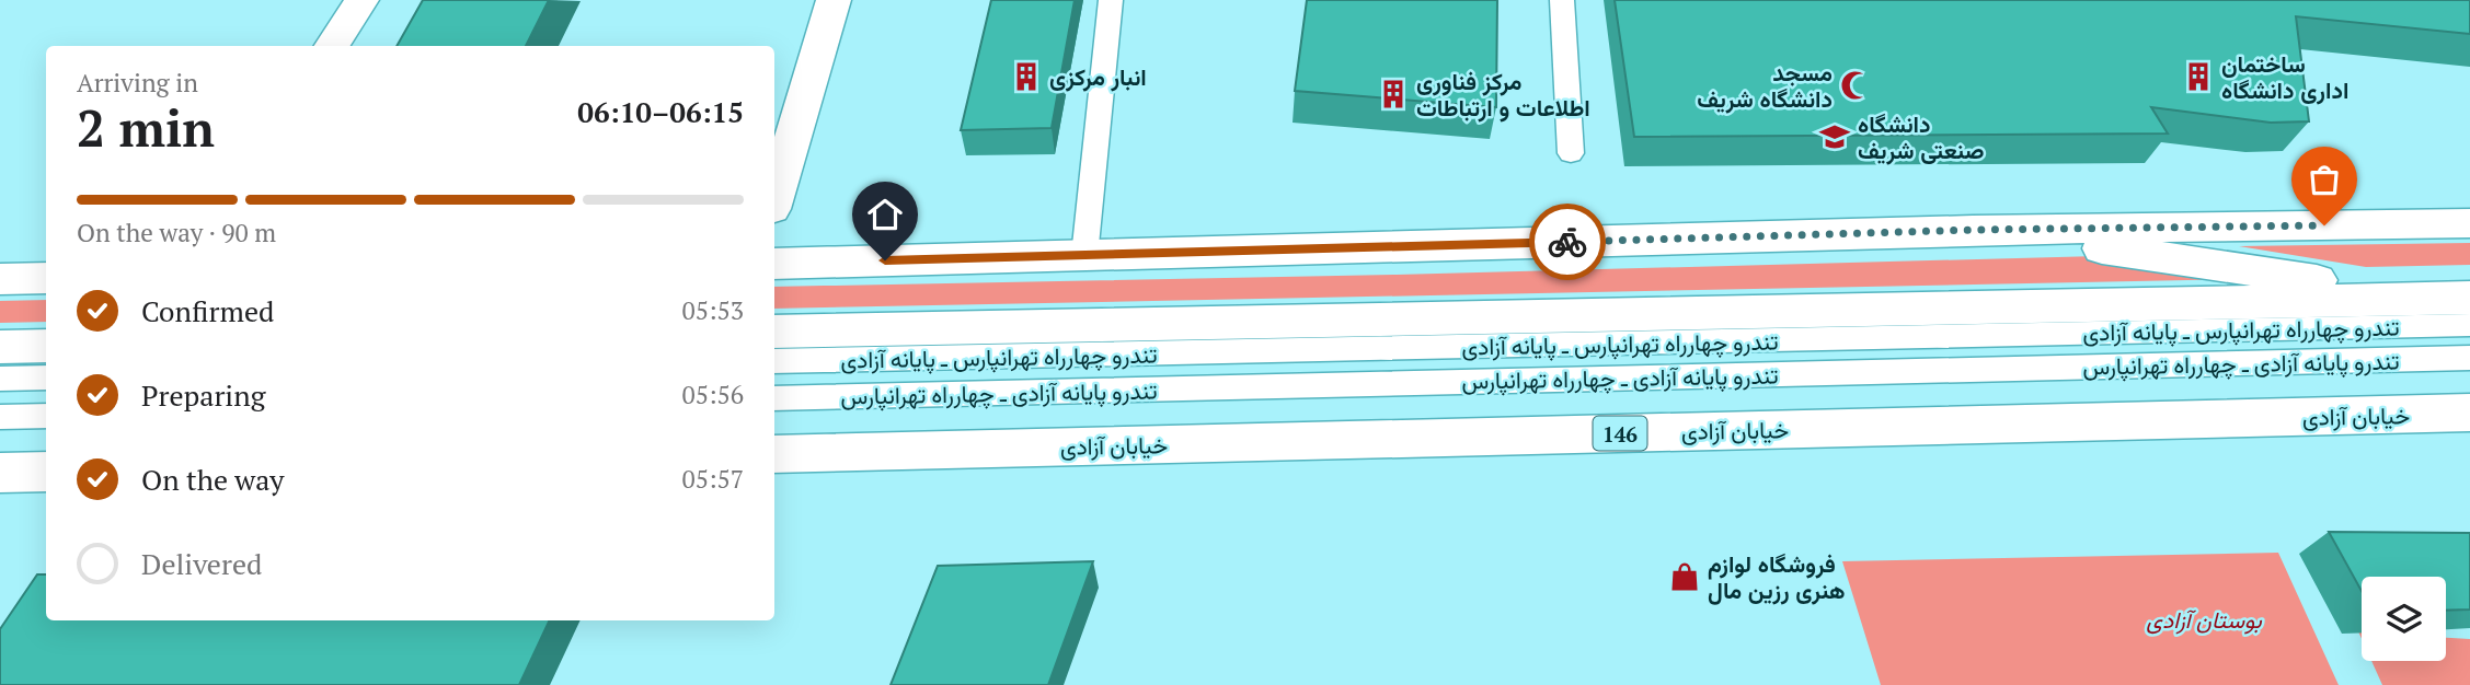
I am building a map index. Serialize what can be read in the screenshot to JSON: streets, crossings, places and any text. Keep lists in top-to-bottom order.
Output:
{
  "streets": {
    "main road": ["خیابان آزادی", "146"],
    "lane": ["تندرو چهارراه تهرانپارس ـ پایانه آزادی", "تندرو پایانه آزادی ـ چهارراه تهرانپارس"]
  },
  "parks": ["بوستان آزادی"],
  "places": {
    "building": ["انبار مرکزی", "ساختمان اداری دانشگاه", "مرکز فناوری اطلاعات و ارتباطات"],
    "mosque": ["مسجد دانشگاه شریف"],
    "school or university": ["دانشگاه صنعتی شریف"],
    "shop": ["فروشگاه لوازم هنری رزین مال"]
  },
  "page": {
    "heading": ["2 min", "Arriving in", "06:10–06:15"],
    "bar": "On the way · 90 m",
    "list": [
      ["Confirmed", "05:53"],
      ["Preparing", "05:56"],
      ["On the way", "05:57"],
      "Delivered"
    ]
  }
}
